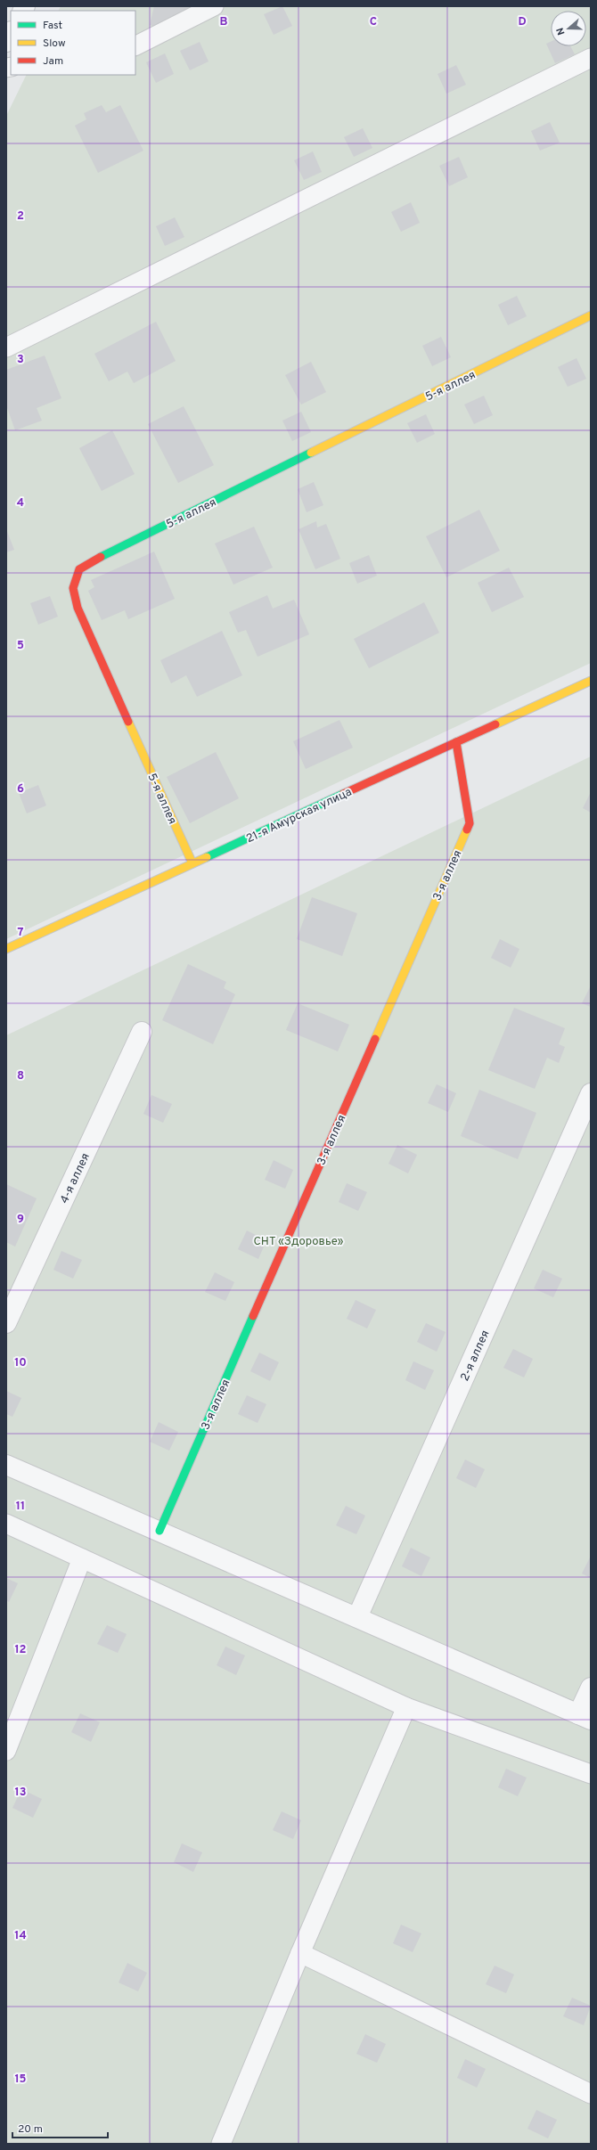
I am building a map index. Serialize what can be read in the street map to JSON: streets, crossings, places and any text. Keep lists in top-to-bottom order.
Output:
{
  "streets": {
    "street": [
      "5-я аллея",
      "21-я Амурская улица",
      "3-я аллея",
      "4-я аллея",
      "2-я аллея"
    ]
  },
  "crossings": [
    ["5-я аллея", "21-я Амурская улица"],
    ["21-я Амурская улица", "3-я аллея"]
  ],
  "parks": ["СНТ «Здоровье»"],
  "legend": ["Fast", "Slow", "Jam"],
  "scale_bar": "20 m",
  "north": "left",
  "grid": {
    "columns": ["B", "C", "D"],
    "rows": [
      "2",
      "3",
      "4",
      "5",
      "6",
      "7",
      "8",
      "9",
      "10",
      "11",
      "12",
      "13",
      "14",
      "15"
    ]
  }
}
